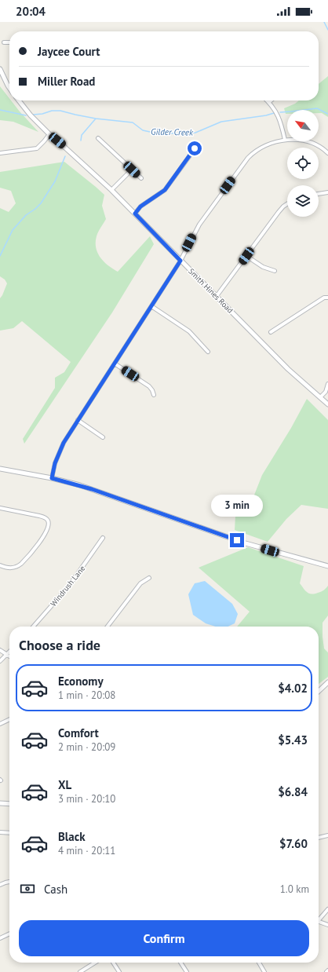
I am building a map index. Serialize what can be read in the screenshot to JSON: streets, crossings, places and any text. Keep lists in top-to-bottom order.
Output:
{
  "streets": {
    "street": ["Smith Hines Road", "Windrush Lane"]
  },
  "water": ["Gilder Creek"],
  "north": "top left",
  "page": {
    "status": "20:04",
    "banner": ["Jaycee Court", "Miller Road"],
    "bubble": "3 min",
    "heading": "Choose a ride",
    "list": [
      {
        "name": "Economy",
        "note": "1 min · 20:08",
        "value": "$4.02"
      },
      {
        "name": "Comfort",
        "note": "2 min · 20:09",
        "value": "$5.43"
      },
      {
        "name": "XL",
        "note": "3 min · 20:10",
        "value": "$6.84"
      },
      {
        "name": "Black",
        "note": "4 min · 20:11",
        "value": "$7.60"
      }
    ],
    "pay": ["Cash", "1.0 km"],
    "buttons": "Confirm"
  }
}
